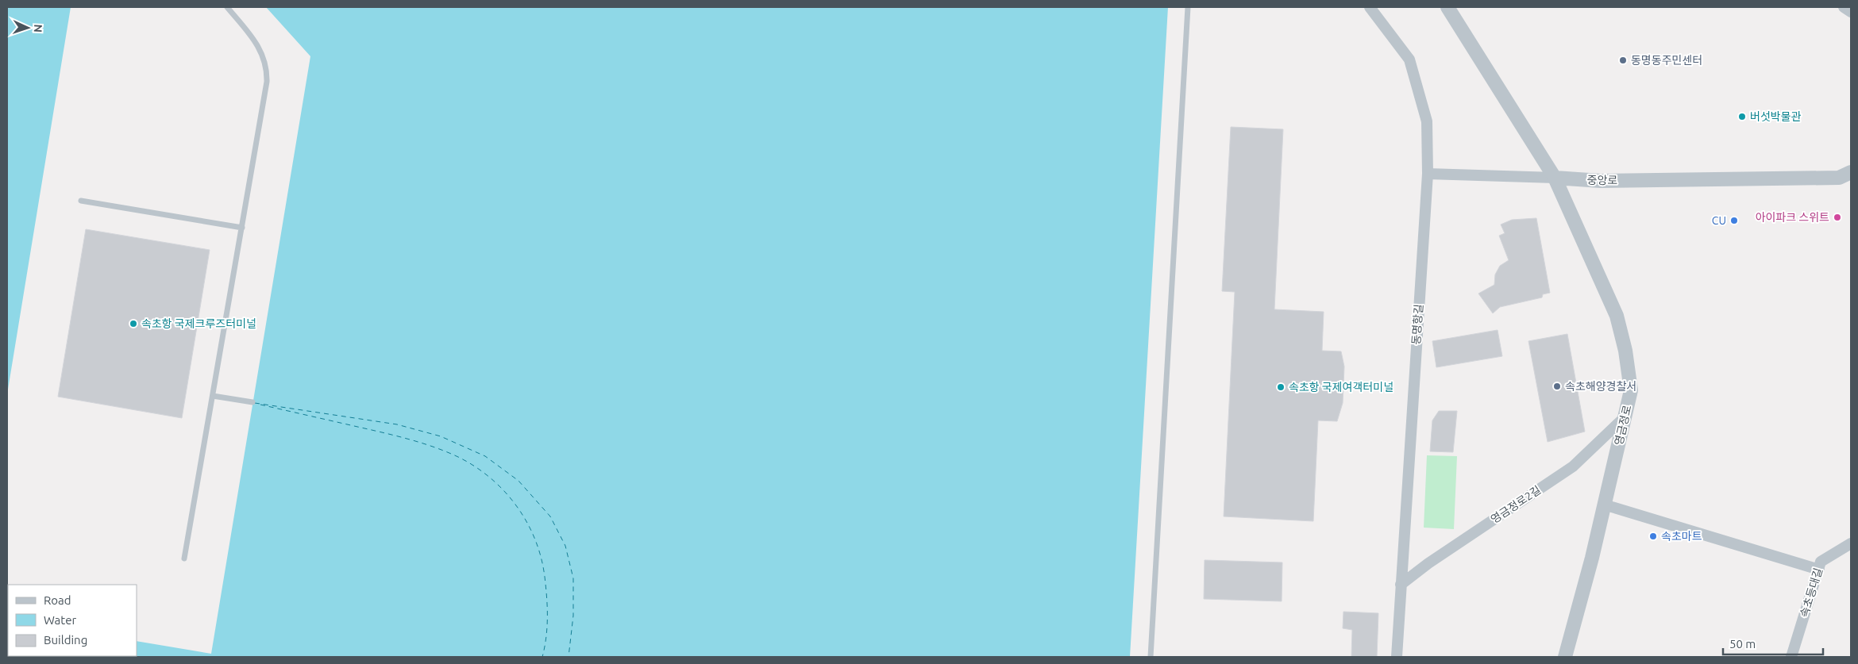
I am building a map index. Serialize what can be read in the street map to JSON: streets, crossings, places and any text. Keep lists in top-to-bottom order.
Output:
{
  "streets": {
    "street": [
      "중앙로",
      "동명항길",
      "영금정로",
      "영금정로2길",
      "속초등대길"
    ]
  },
  "crossings": [
    ["중앙로", "영금정로"],
    ["동명항길", "영금정로2길"],
    ["영금정로", "영금정로2길"]
  ],
  "places": [
    "동명동주민센터",
    "버섯박물관",
    "아이파크 스위트",
    "CU",
    "속초항 국제크루즈터미널",
    "속초해양경찰서",
    "속초항 국제여객터미널",
    "속초마트"
  ],
  "legend": ["Road", "Water", "Building"],
  "scale_bar": "50 m",
  "north": "right"
}
